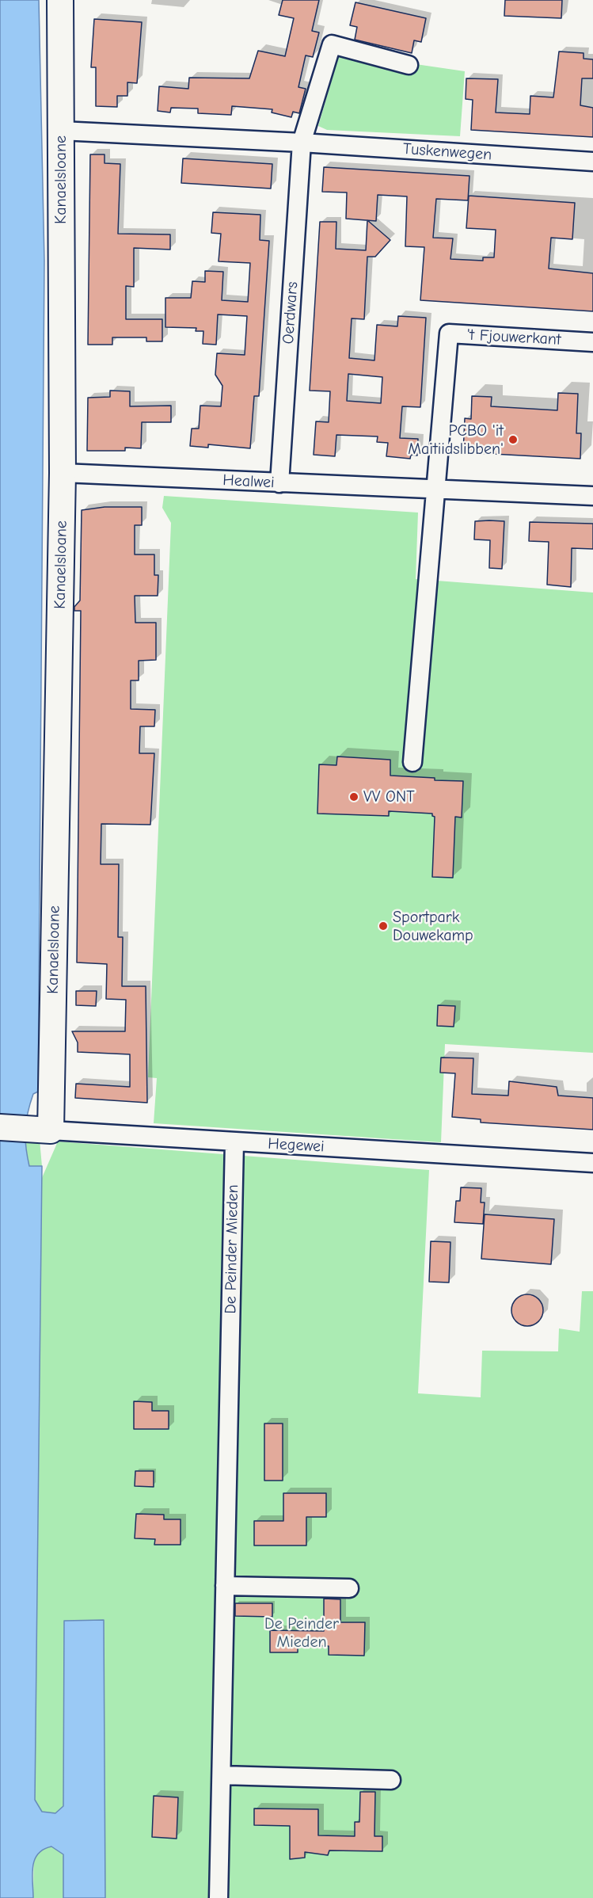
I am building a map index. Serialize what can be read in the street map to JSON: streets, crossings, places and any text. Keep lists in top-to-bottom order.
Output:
{
  "streets": {
    "street": [
      "Tuskenwegen",
      "Kanaelsloane",
      "Oerdwars",
      "'t Fjouwerkant",
      "Healwei",
      "Hegewei",
      "De Peinder Mieden"
    ]
  },
  "crossings": [
    ["Tuskenwegen", "Kanaelsloane"],
    ["Tuskenwegen", "Oerdwars"],
    ["Kanaelsloane", "Healwei"],
    ["Kanaelsloane", "Hegewei"],
    ["Oerdwars", "Healwei"],
    ["'t Fjouwerkant", "Healwei"],
    ["Hegewei", "De Peinder Mieden"]
  ],
  "parks": ["De Peinder Mieden"],
  "places": ["PCBO 'it Maitiidslibben'", "VV ONT", "Sportpark Douwekamp"]
}
